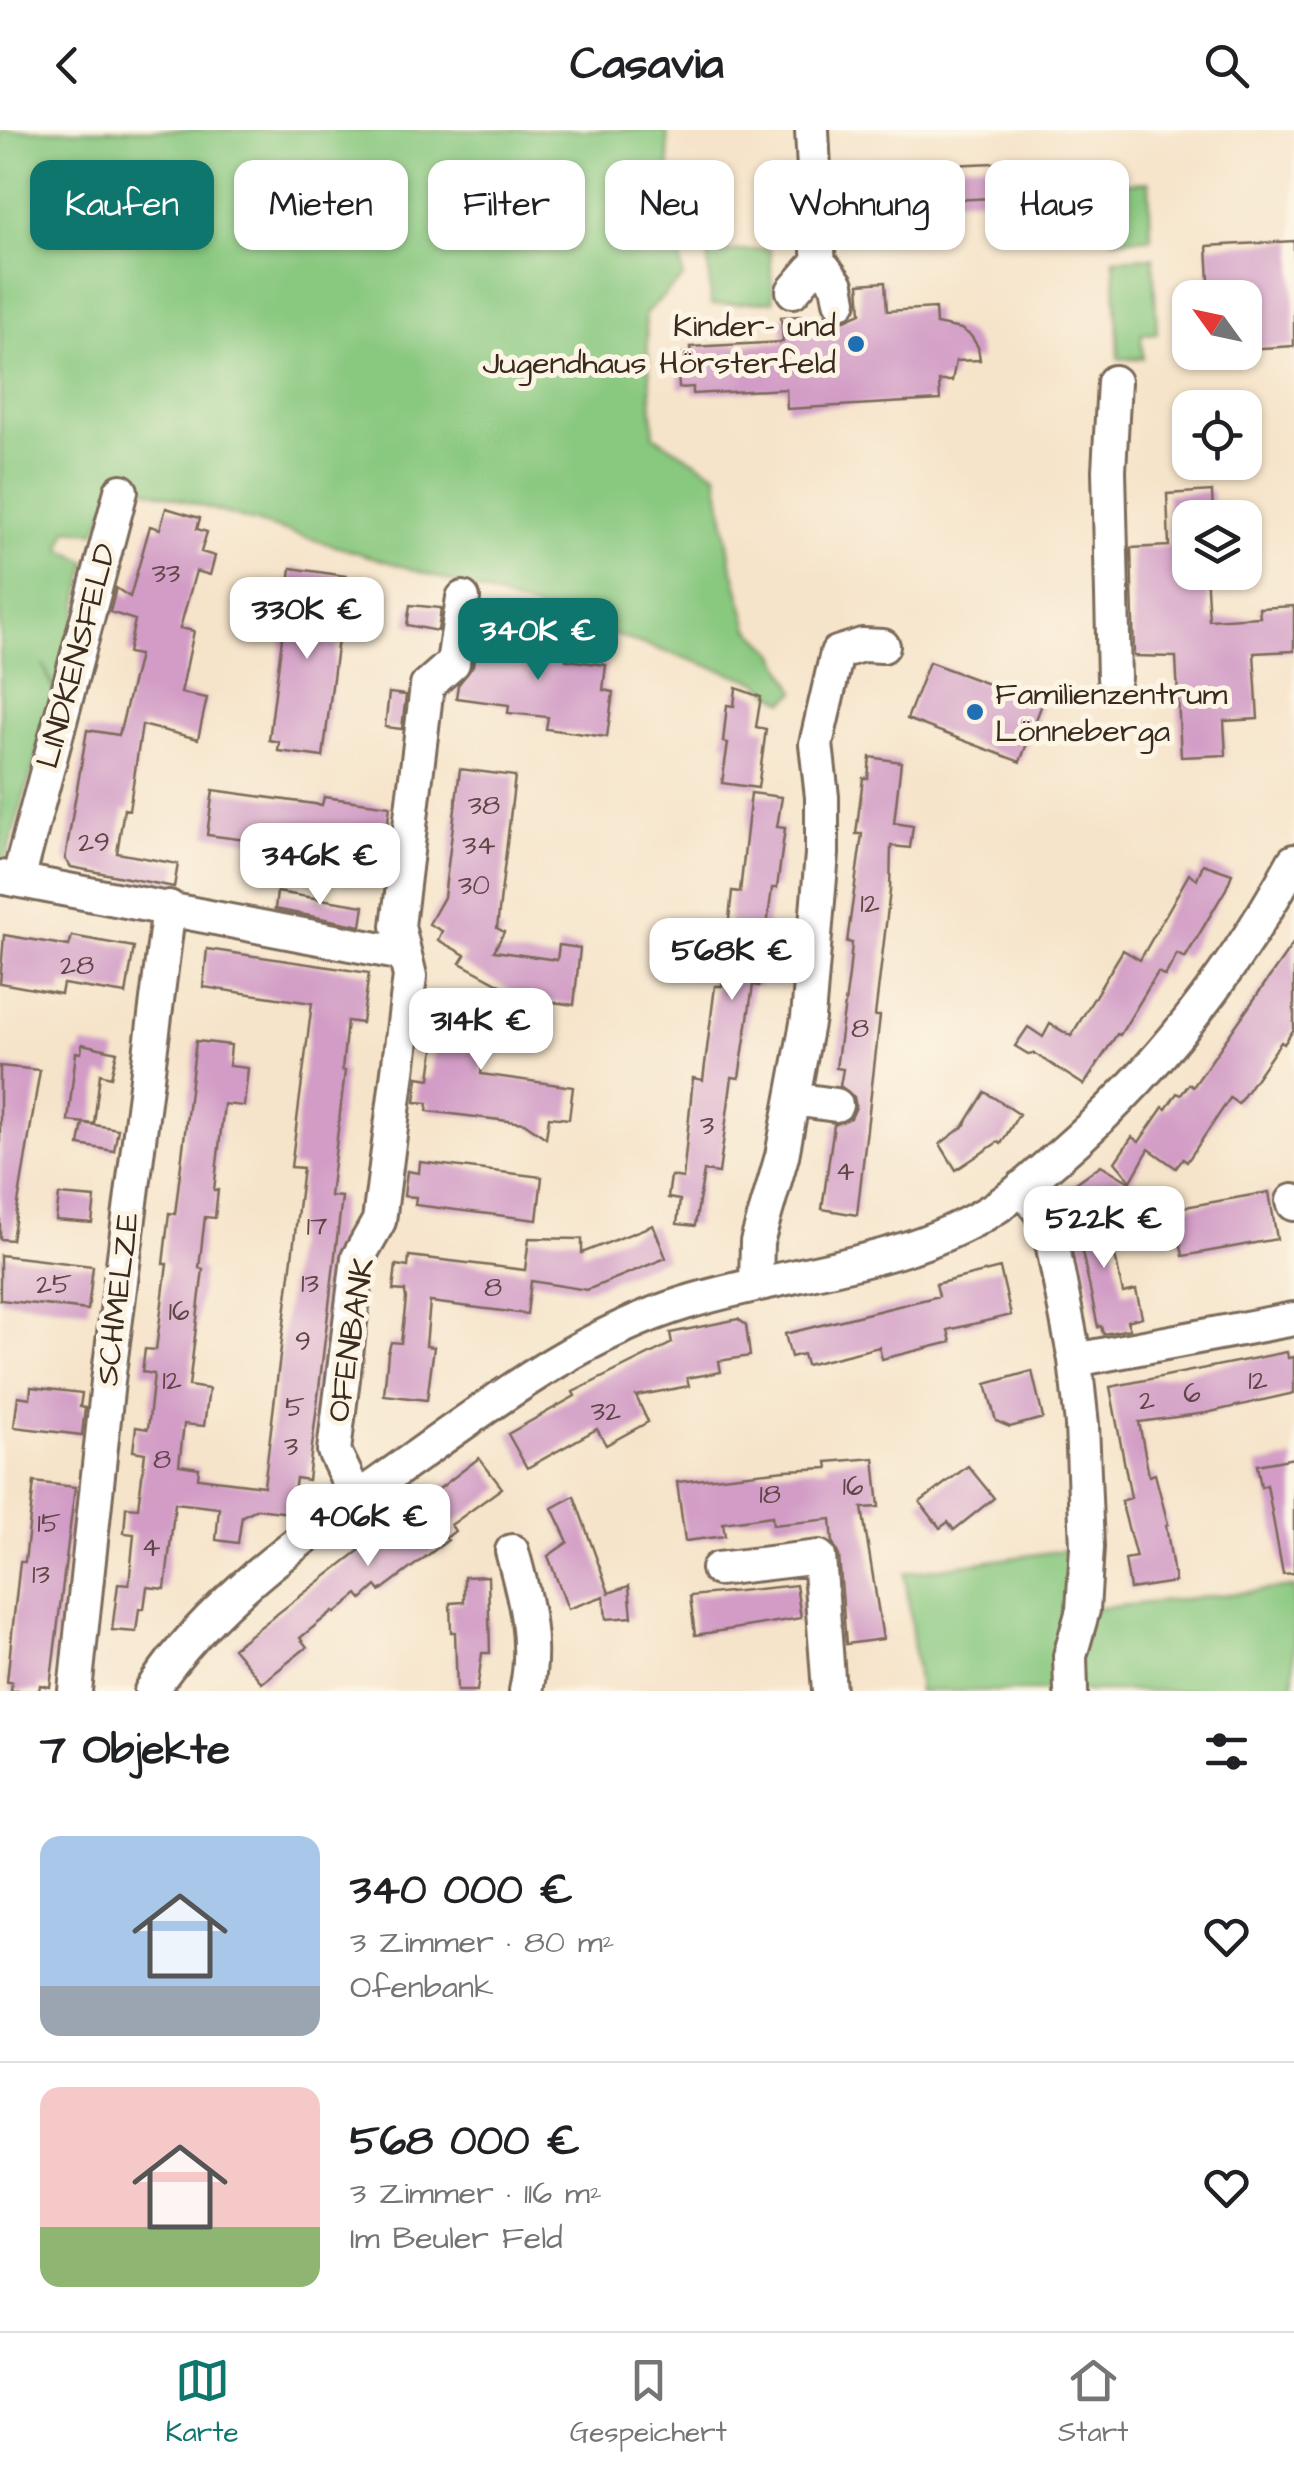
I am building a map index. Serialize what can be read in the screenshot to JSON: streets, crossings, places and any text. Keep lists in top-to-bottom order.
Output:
{
  "streets": {
    "street": ["LINDKENSFELD", "SCHMELZE", "OFENBANK"]
  },
  "crossings": [
    ["LINDKENSFELD", "SCHMELZE"],
    ["LINDKENSFELD", "OFENBANK"]
  ],
  "places": ["Kinder- und Jugendhaus Hörsterfeld", "Familienzentrum Lönneberga"],
  "house_numbers": [
    "33",
    "38",
    "29",
    "34",
    "30",
    "12",
    "28",
    "8",
    "3",
    "4",
    "17",
    "13",
    "25",
    "8",
    "16",
    "9",
    "12",
    "12",
    "6",
    "2",
    "5",
    "32",
    "3",
    "8",
    "16",
    "18",
    "15",
    "4",
    "13"
  ],
  "north": "top left",
  "page": {
    "header": "Casavia",
    "chip": [
      "Kaufen",
      "Mieten",
      "Filter",
      "Neu",
      "Wohnung",
      "Haus"
    ],
    "price": [
      "330K €",
      "340K €",
      "346K €",
      "568K €",
      "314K €",
      "522K €",
      "406K €"
    ],
    "heading": "7 Objekte",
    "list": [
      {
        "name": "340 000 €",
        "note": "3 Zimmer · 80 m² · Ofenbank"
      },
      {
        "name": "568 000 €",
        "note": "3 Zimmer · 116 m² · Im Beuler Feld"
      }
    ],
    "tabs": ["Karte", "Gespeichert", "Start"]
  }
}
